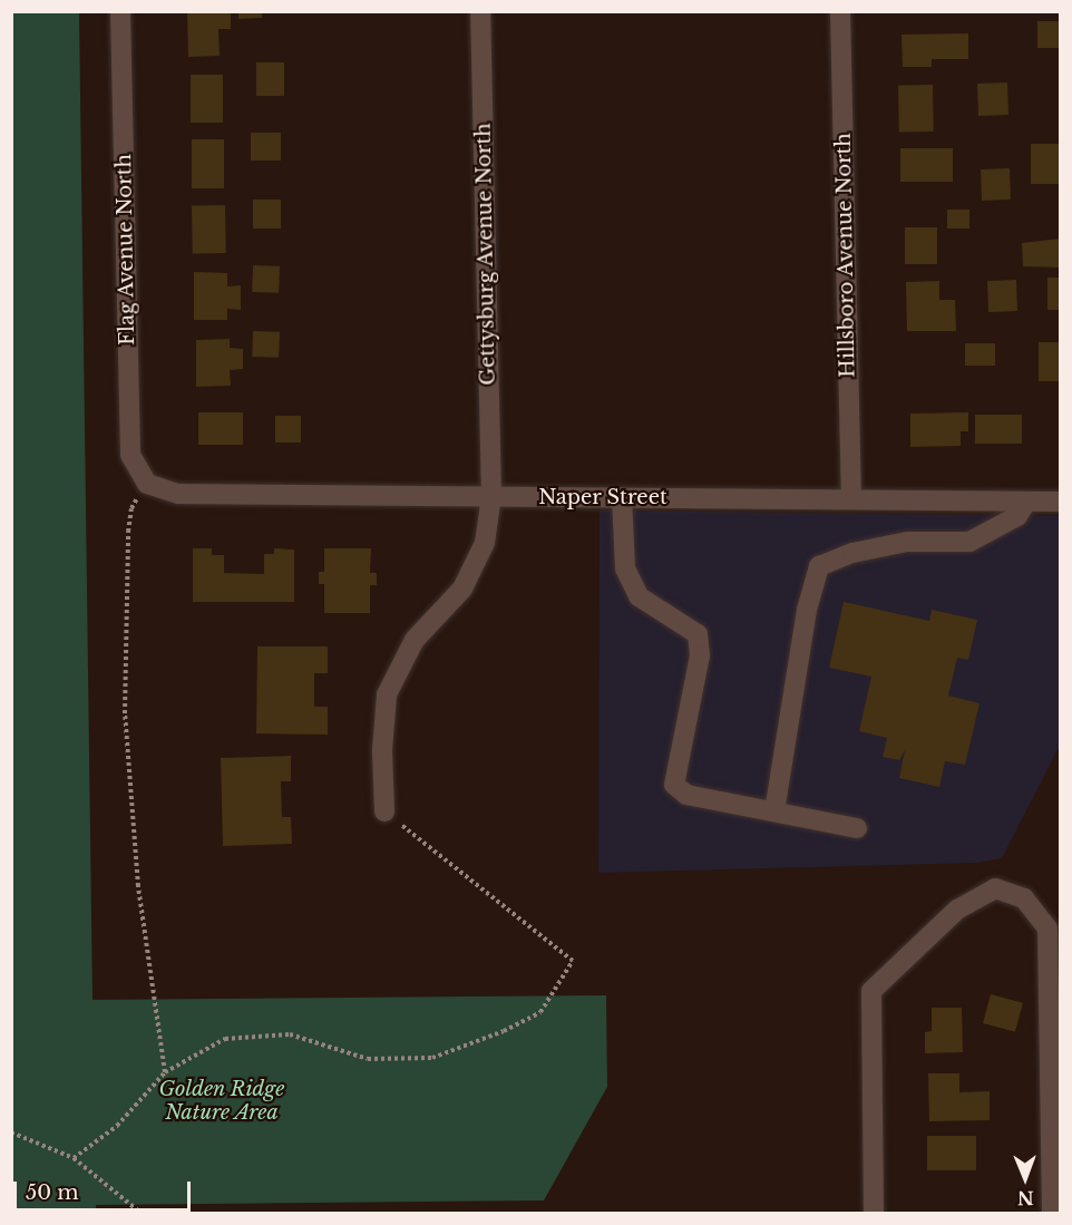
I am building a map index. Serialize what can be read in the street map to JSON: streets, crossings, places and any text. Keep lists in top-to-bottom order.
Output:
{
  "streets": {
    "street": [
      "Flag Avenue North",
      "Gettysburg Avenue North",
      "Hillsboro Avenue North",
      "Naper Street"
    ]
  },
  "crossings": [
    ["Flag Avenue North", "Naper Street"],
    ["Gettysburg Avenue North", "Naper Street"],
    ["Hillsboro Avenue North", "Naper Street"]
  ],
  "parks": ["Golden Ridge Nature Area"],
  "scale_bar": "50 m",
  "north": "bottom"
}
